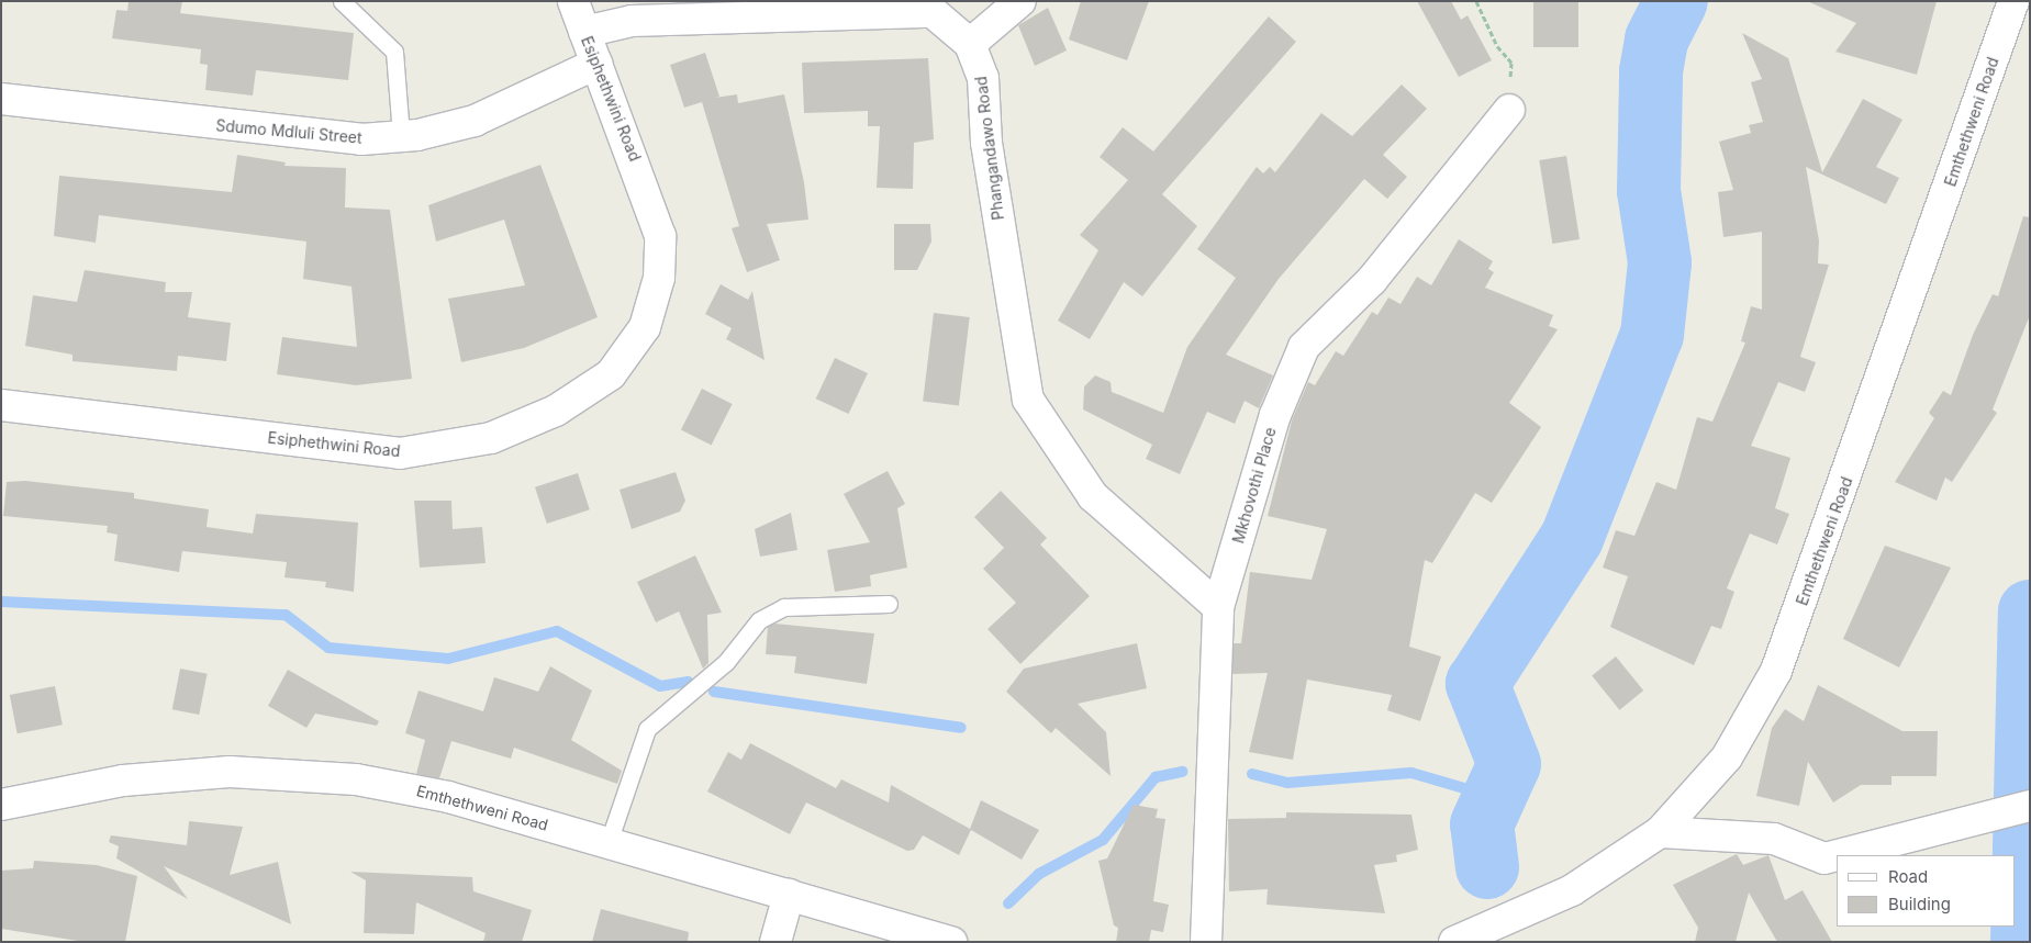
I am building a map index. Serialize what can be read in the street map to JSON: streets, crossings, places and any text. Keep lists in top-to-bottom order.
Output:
{
  "streets": {
    "street": [
      "Esiphethwini Road",
      "Emthethweni Road",
      "Sdumo Mdluli Street",
      "Phangandawo Road",
      "Mkhovothi Place"
    ]
  },
  "crossings": [
    ["Esiphethwini Road", "Sdumo Mdluli Street"],
    ["Esiphethwini Road", "Phangandawo Road"],
    ["Phangandawo Road", "Mkhovothi Place"]
  ],
  "legend": ["Road", "Building"]
}
